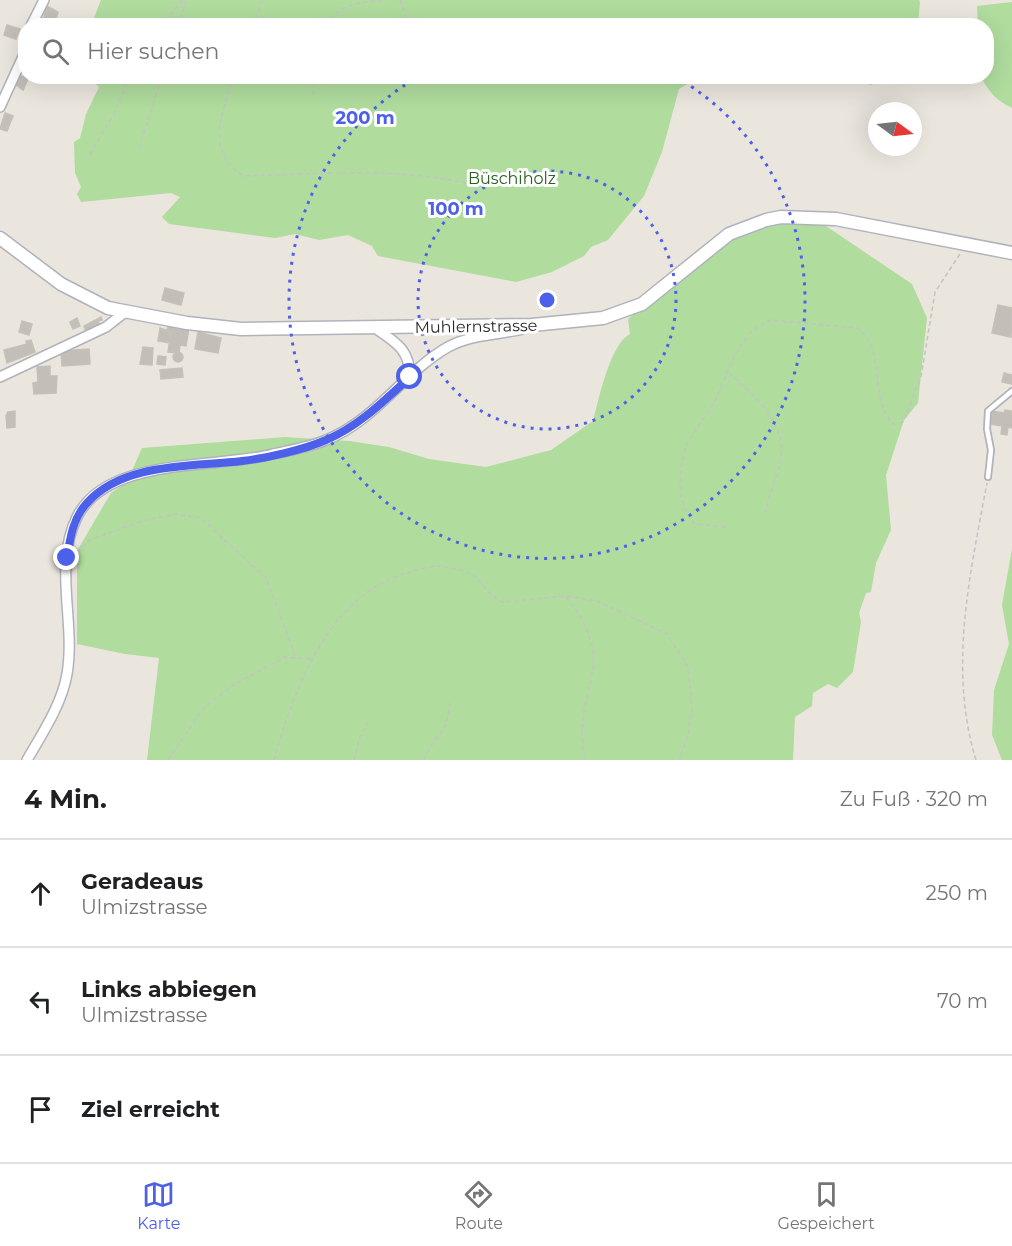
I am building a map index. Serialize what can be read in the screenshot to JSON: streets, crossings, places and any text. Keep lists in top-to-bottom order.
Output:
{
  "streets": {
    "street": ["Muhlernstrasse"]
  },
  "parks": ["Büschiholz"],
  "north": "right",
  "page": {
    "search": "Hier suchen",
    "heading": ["4 Min.", "Zu Fuß · 320 m"],
    "list": [
      ["Geradeaus", "Ulmizstrasse", "250 m"],
      ["Links abbiegen", "Ulmizstrasse", "70 m"],
      "Ziel erreicht"
    ],
    "nav": ["Karte", "Route", "Gespeichert"]
  },
  "rings": ["200 m", "100 m"]
}
